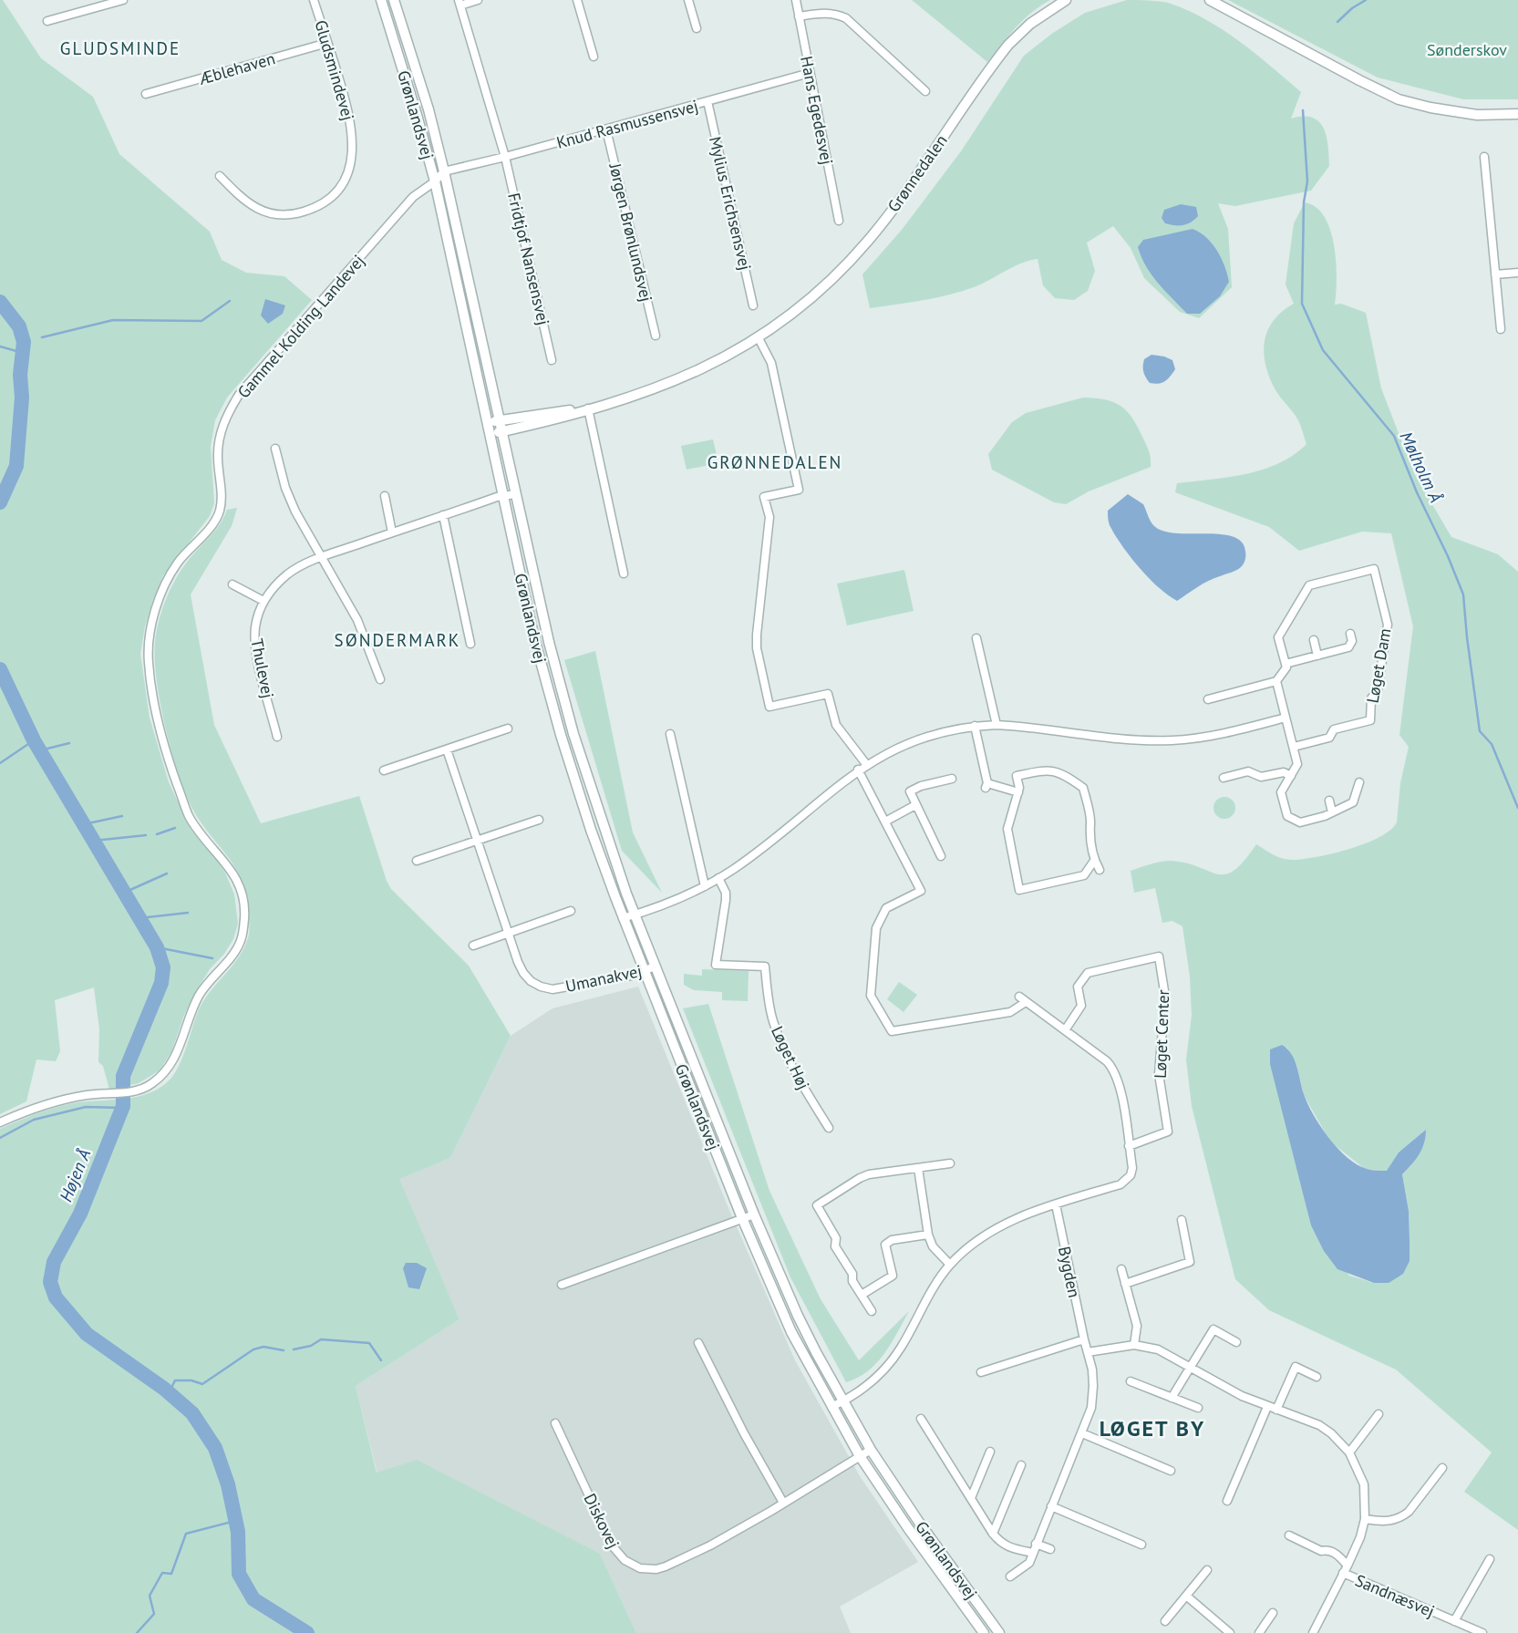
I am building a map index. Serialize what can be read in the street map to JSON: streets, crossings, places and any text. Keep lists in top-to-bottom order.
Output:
{
  "streets": {
    "street": [
      "Æblehaven",
      "Gludsmindevej",
      "Hans Egedesvej",
      "Grønlandsvej",
      "Knud Rasmussensvej",
      "Grønnedalen",
      "Mylius Erichsensvej",
      "Jørgen Brønlundsvej",
      "Fridtjof Nansensvej",
      "Gammel Kolding Landevej",
      "Løget Dam",
      "Thulevej",
      "Umanakvej",
      "Løget Center",
      "Løget Høj",
      "Bygden",
      "Diskovej",
      "Sandnæsvej"
    ]
  },
  "crossings": [
    ["Æblehaven", "Gludsmindevej"],
    ["Hans Egedesvej", "Knud Rasmussensvej"],
    ["Grønlandsvej", "Knud Rasmussensvej"],
    ["Grønlandsvej", "Grønnedalen"],
    ["Grønlandsvej", "Gammel Kolding Landevej"],
    ["Grønlandsvej", "Thulevej"],
    ["Grønlandsvej", "Umanakvej"],
    ["Grønlandsvej", "Diskovej"],
    ["Knud Rasmussensvej", "Mylius Erichsensvej"],
    ["Knud Rasmussensvej", "Jørgen Brønlundsvej"],
    ["Knud Rasmussensvej", "Fridtjof Nansensvej"],
    ["Knud Rasmussensvej", "Gammel Kolding Landevej"],
    ["Bygden", "Sandnæsvej"]
  ],
  "districts": [
    "GLUDSMINDE",
    "GRØNNEDALEN",
    "SØNDERMARK",
    "LØGET BY"
  ],
  "water": ["Mølholm Å", "Højen Å"],
  "parks": ["Sønderskov"]
}
